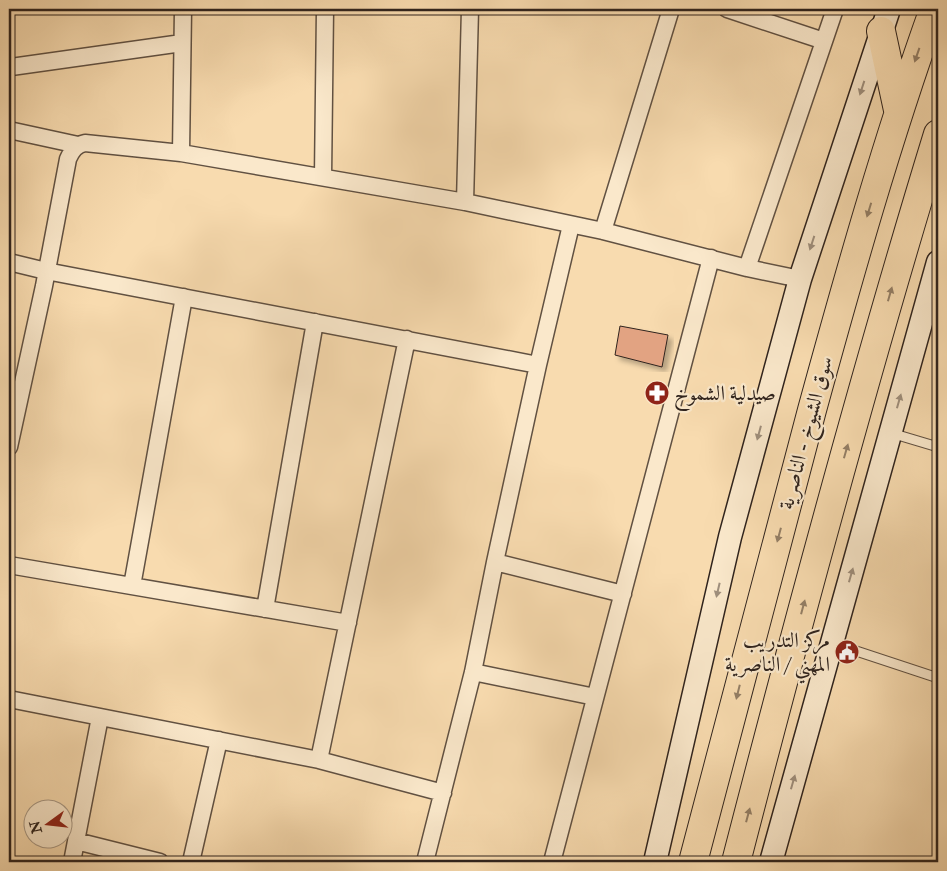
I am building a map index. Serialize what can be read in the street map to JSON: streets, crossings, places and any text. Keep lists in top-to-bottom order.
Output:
{
  "streets": {
    "highway": ["سوق الشيوخ - الناصرية"]
  },
  "places": {
    "pharmacy": ["صيدلية الشموخ"],
    "public building": ["مركز التدريب المهني / الناصرية"]
  },
  "north": "left"
}
